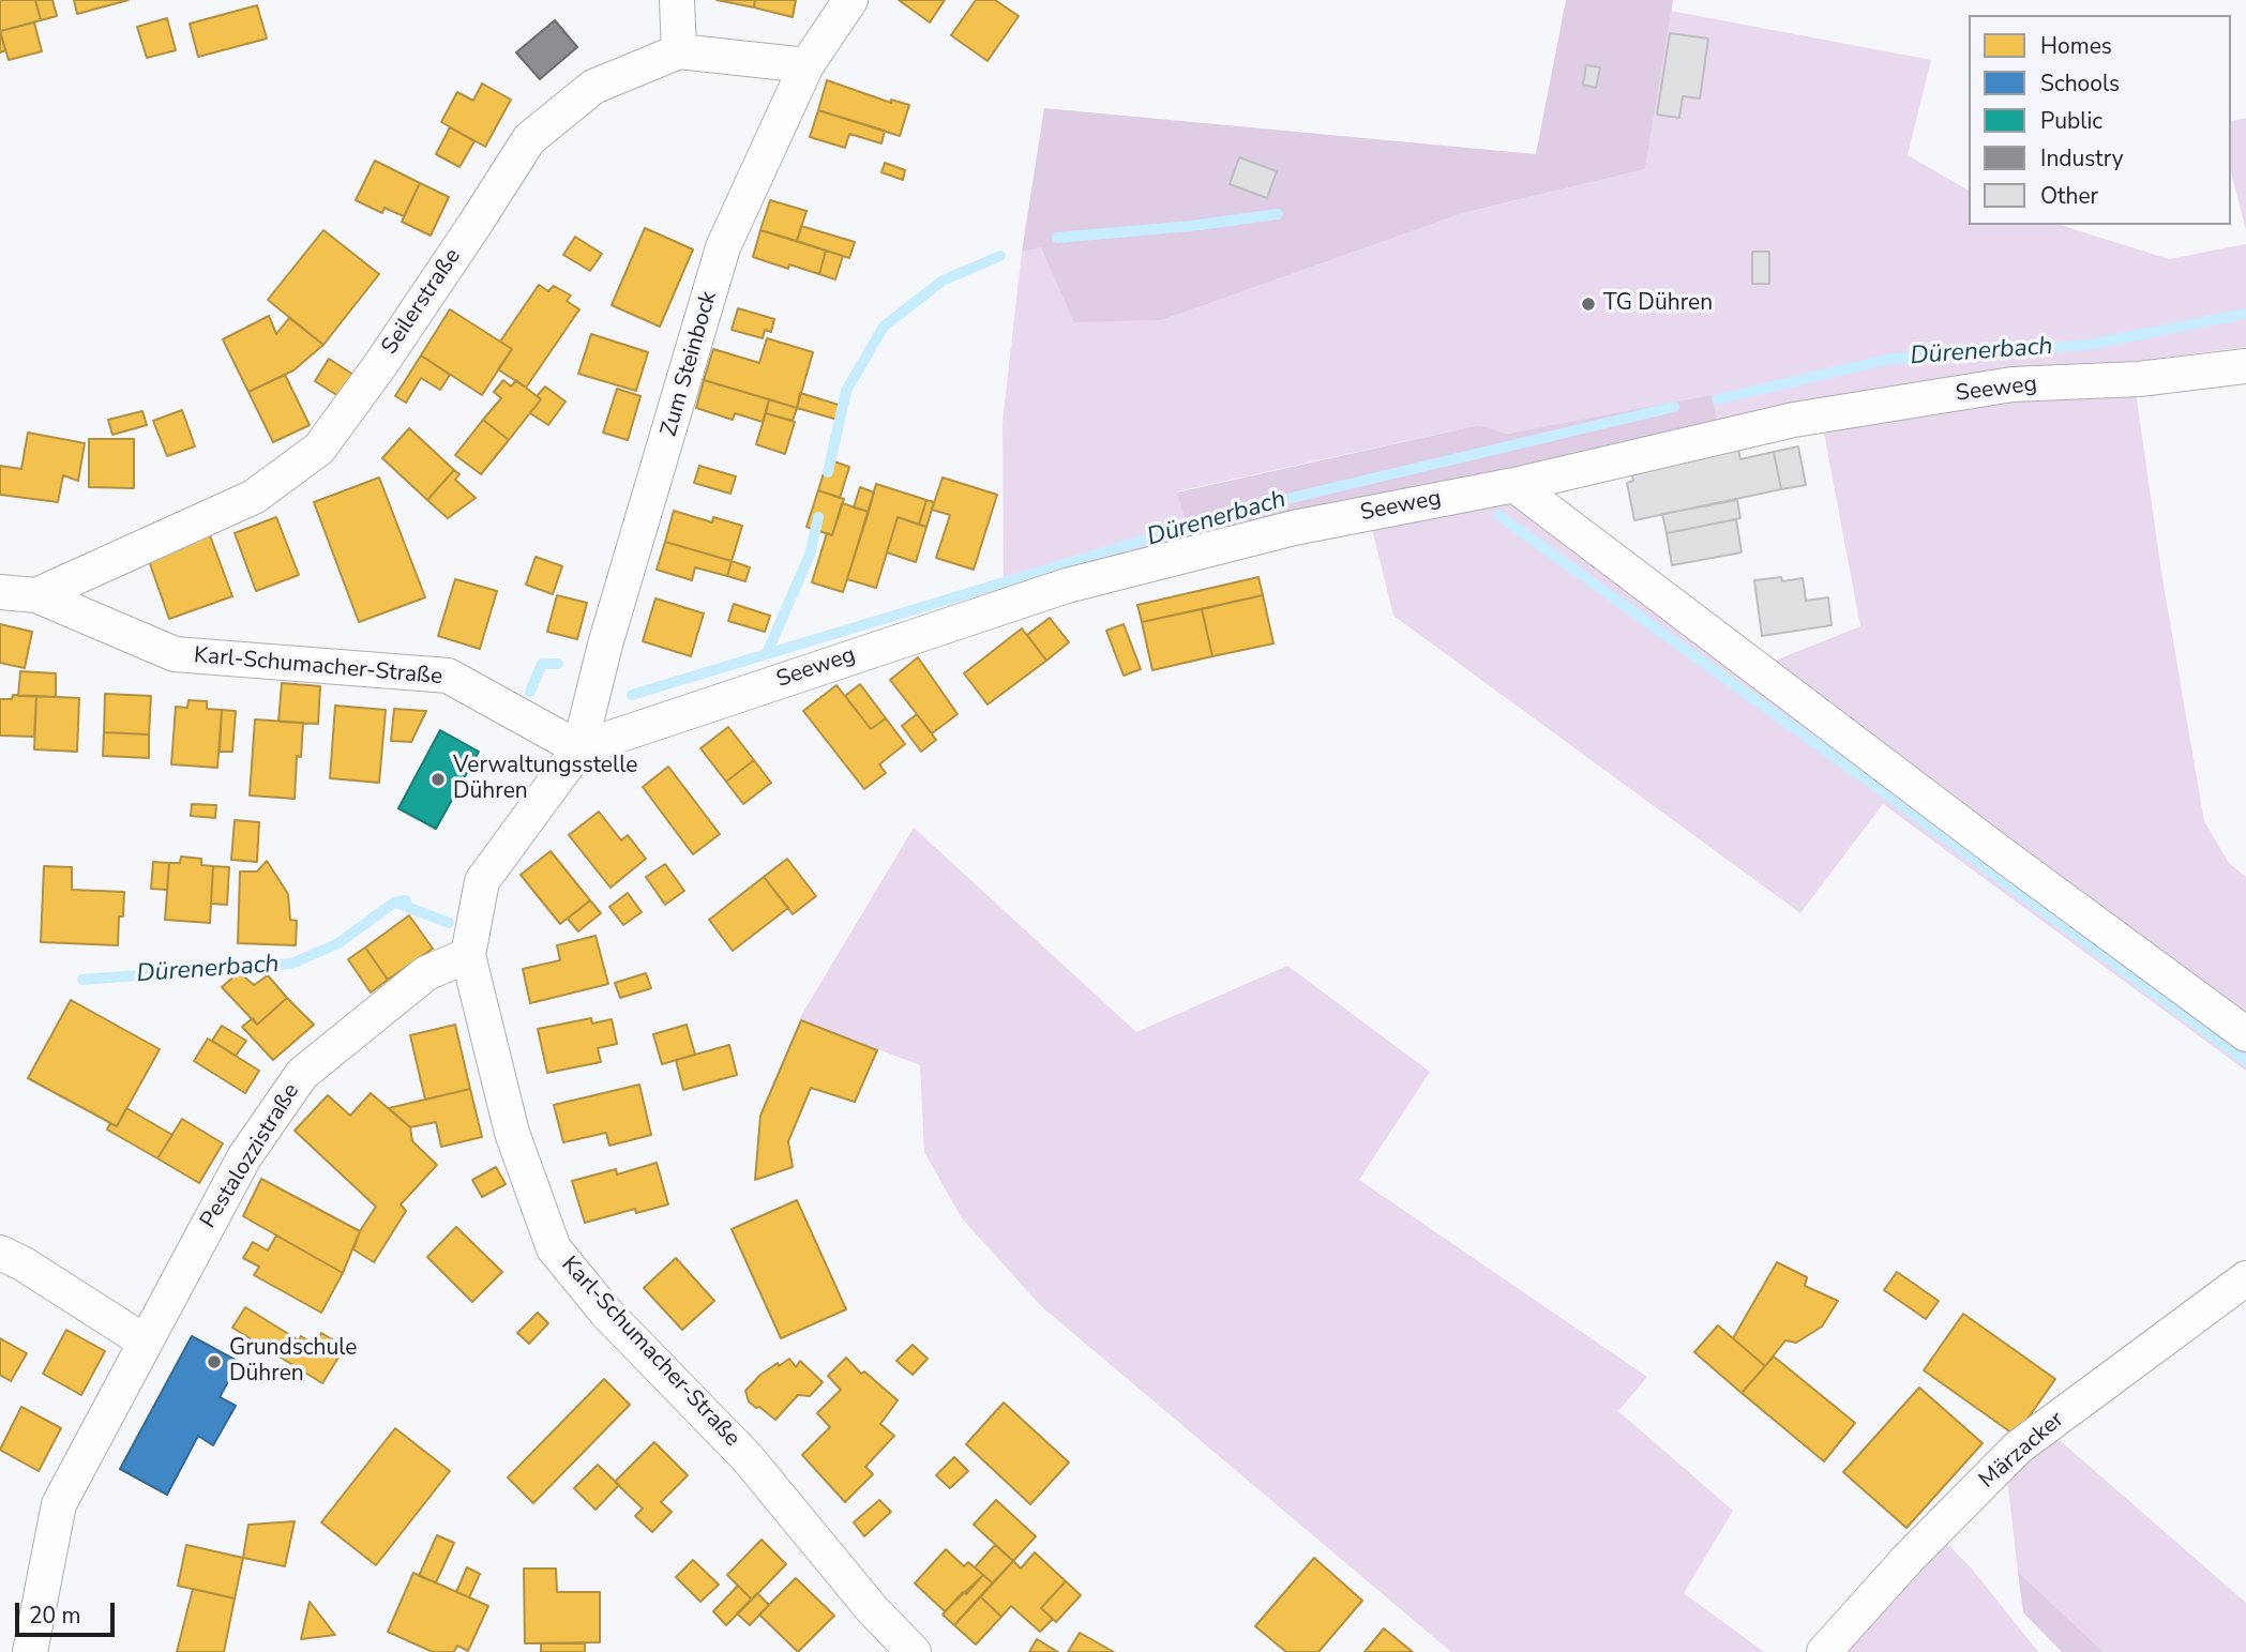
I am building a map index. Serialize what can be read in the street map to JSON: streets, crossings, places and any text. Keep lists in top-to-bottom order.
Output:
{
  "streets": {
    "street": [
      "Seilerstraße",
      "Zum Steinbock",
      "Seeweg",
      "Karl-Schumacher-Straße",
      "Pestalozzistraße",
      "Märzacker"
    ]
  },
  "crossings": [
    ["Seilerstraße", "Zum Steinbock"],
    ["Seilerstraße", "Karl-Schumacher-Straße"],
    ["Zum Steinbock", "Seeweg"],
    ["Zum Steinbock", "Karl-Schumacher-Straße"],
    ["Seeweg", "Karl-Schumacher-Straße"],
    ["Karl-Schumacher-Straße", "Pestalozzistraße"]
  ],
  "water": ["Dürenerbach"],
  "places": ["TG Dühren", "Verwaltungsstelle Dühren", "Grundschule Dühren"],
  "legend": [
    "Homes",
    "Schools",
    "Public",
    "Industry",
    "Other"
  ],
  "scale_bar": "20 m"
}
